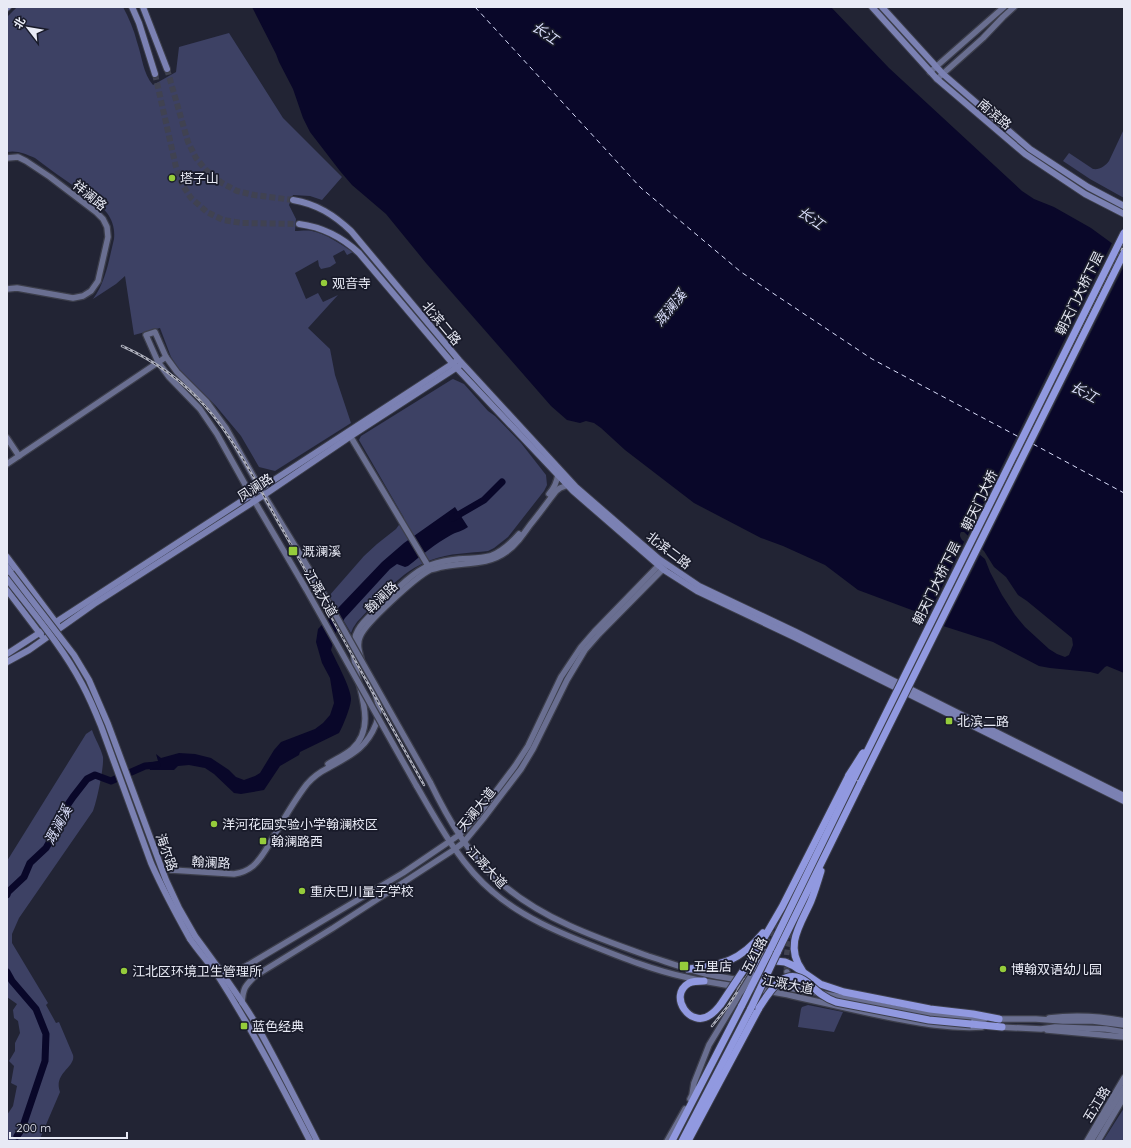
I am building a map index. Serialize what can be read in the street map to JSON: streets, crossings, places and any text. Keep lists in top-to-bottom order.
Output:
{
  "streets": {
    "highway": ["朝天门大桥", "五红路"],
    "main road": [
      "南滨路",
      "祥澜路",
      "朝天门大桥下层",
      "北滨二路",
      "凤澜路",
      "江溉大道",
      "翰澜路",
      "天澜大道",
      "海尔路",
      "五江路"
    ]
  },
  "crossings": [
    ["朝天门大桥下层", "朝天门大桥"],
    ["朝天门大桥下层", "五红路"],
    ["北滨二路", "凤澜路"],
    ["北滨二路", "翰澜路"],
    ["北滨二路", "天澜大道"],
    ["凤澜路", "江溉大道"],
    ["朝天门大桥", "五红路"],
    ["江溉大道", "天澜大道"],
    ["天澜大道", "海尔路"]
  ],
  "water": ["长江", "溉澜溪"],
  "places": {
    "other": [
      "塔子山",
      "观音寺",
      "洋河花园实验小学翰澜校区",
      "重庆巴川量子学校",
      "博翰双语幼儿园",
      "江北区环境卫生管理所"
    ],
    "transit": [
      "溉澜溪",
      "北滨二路",
      "翰澜路西",
      "五里店",
      "蓝色经典"
    ]
  },
  "scale_bar": "200 m",
  "north": "top left"
}
